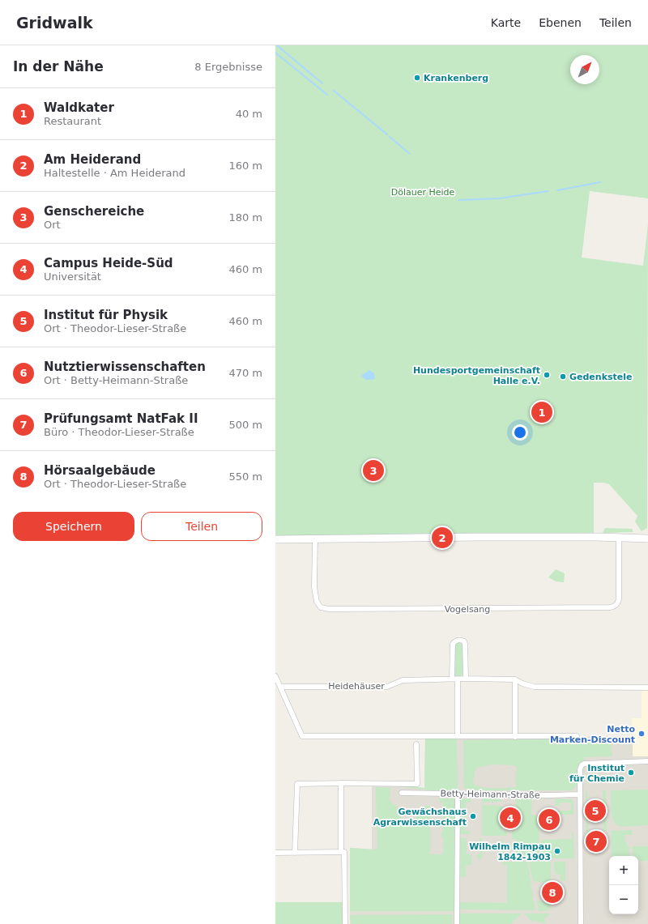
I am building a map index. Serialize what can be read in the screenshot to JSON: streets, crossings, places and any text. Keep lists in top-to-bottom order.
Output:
{
  "streets": {
    "street": ["Vogelsang", "Heidehäuser", "Betty-Heimann-Straße"]
  },
  "parks": ["Dölauer Heide"],
  "places": [
    "Krankenberg",
    "Hundesportgemeinschaft Halle e.V.",
    "Gedenkstele",
    "Netto Marken-Discount",
    "Institut für Chemie",
    "Gewächshaus Agrarwissenschaft",
    "Wilhelm Rimpau 1842-1903"
  ],
  "north": "top right",
  "page": {
    "header": "Gridwalk",
    "nav": ["Karte", "Ebenen", "Teilen"],
    "heading": ["In der Nähe", "8 Ergebnisse"],
    "list": [
      {
        "mark": "1",
        "name": "Waldkater",
        "note": "Restaurant",
        "value": "40 m"
      },
      {
        "mark": "2",
        "name": "Am Heiderand",
        "note": "Haltestelle · Am Heiderand",
        "value": "160 m"
      },
      {
        "mark": "3",
        "name": "Genschereiche",
        "note": "Ort",
        "value": "180 m"
      },
      {
        "mark": "4",
        "name": "Campus Heide-Süd",
        "note": "Universität",
        "value": "460 m"
      },
      {
        "mark": "5",
        "name": "Institut für Physik",
        "note": "Ort · Theodor-Lieser-Straße",
        "value": "460 m"
      },
      {
        "mark": "6",
        "name": "Nutztierwissenschaften",
        "note": "Ort · Betty-Heimann-Straße",
        "value": "470 m"
      },
      {
        "mark": "7",
        "name": "Prüfungsamt NatFak II",
        "note": "Büro · Theodor-Lieser-Straße",
        "value": "500 m"
      },
      {
        "mark": "8",
        "name": "Hörsaalgebäude",
        "note": "Ort · Theodor-Lieser-Straße",
        "value": "550 m"
      }
    ],
    "pins": [
      "1",
      "3",
      "2",
      "5",
      "4",
      "6",
      "7",
      "8"
    ],
    "buttons": ["Speichern", "Teilen"],
    "map_buttons": ["+", "−"]
  }
}
